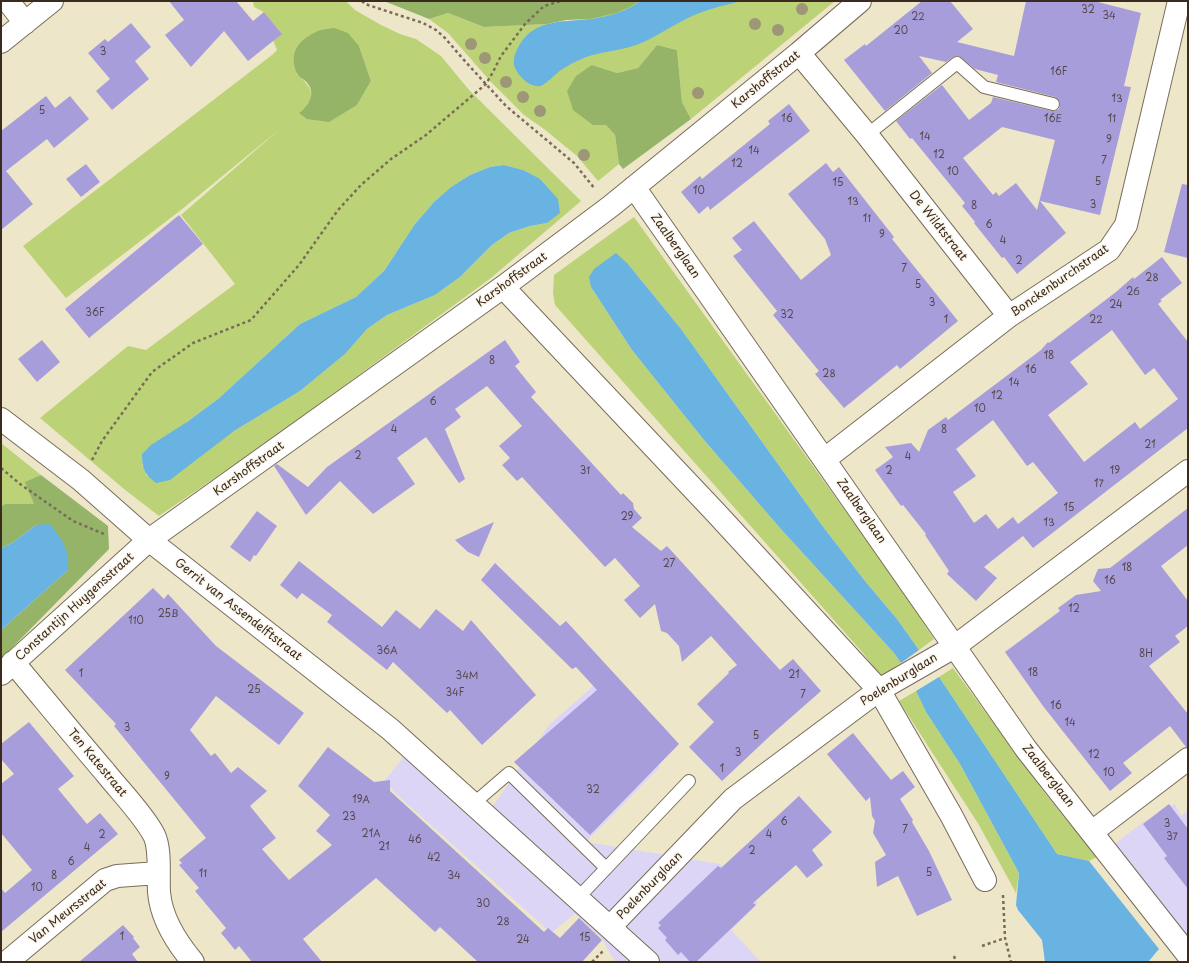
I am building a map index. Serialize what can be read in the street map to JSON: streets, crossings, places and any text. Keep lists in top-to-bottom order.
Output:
{
  "streets": {
    "street": [
      "Karshoffstraat",
      "De Wildtstraat",
      "Zaalberglaan",
      "Bonckenburchstraat",
      "Constantijn Huygensstraat",
      "Gerrit van Assendelftstraat",
      "Poelenburglaan",
      "Ten Katestraat",
      "Van Meursstraat"
    ]
  },
  "crossings": [
    ["Karshoffstraat", "De Wildtstraat"],
    ["Karshoffstraat", "Zaalberglaan"],
    ["Karshoffstraat", "Constantijn Huygensstraat"],
    ["Karshoffstraat", "Gerrit van Assendelftstraat"],
    ["De Wildtstraat", "Bonckenburchstraat"],
    ["Zaalberglaan", "Bonckenburchstraat"],
    ["Zaalberglaan", "Poelenburglaan"],
    ["Constantijn Huygensstraat", "Gerrit van Assendelftstraat"],
    ["Constantijn Huygensstraat", "Ten Katestraat"],
    ["Gerrit van Assendelftstraat", "Poelenburglaan"],
    ["Ten Katestraat", "Van Meursstraat"]
  ],
  "house_numbers": [
    "32",
    "34",
    "22",
    "20",
    "3",
    "16F",
    "13",
    "5",
    "16",
    "16E",
    "11",
    "14",
    "9",
    "14",
    "12",
    "7",
    "12",
    "10",
    "5",
    "15",
    "10",
    "13",
    "3",
    "8",
    "11",
    "6",
    "9",
    "4",
    "2",
    "7",
    "28",
    "5",
    "26",
    "3",
    "24",
    "36F",
    "32",
    "1",
    "22",
    "18",
    "8",
    "16",
    "28",
    "14",
    "12",
    "6",
    "10",
    "4",
    "8",
    "21",
    "2",
    "4",
    "31",
    "2",
    "19",
    "17",
    "15",
    "29",
    "13",
    "27",
    "18",
    "16",
    "12",
    "25B",
    "110",
    "36A",
    "8H",
    "18",
    "1",
    "21",
    "34M",
    "25",
    "34F",
    "7",
    "16",
    "14",
    "3",
    "5",
    "3",
    "12",
    "1",
    "10",
    "9",
    "32",
    "19A",
    "23",
    "6",
    "3",
    "7",
    "21A",
    "2",
    "4",
    "37",
    "46",
    "21",
    "4",
    "2",
    "42",
    "6",
    "5",
    "11",
    "8",
    "34",
    "10",
    "30",
    "28",
    "1",
    "15",
    "24"
  ]
}
